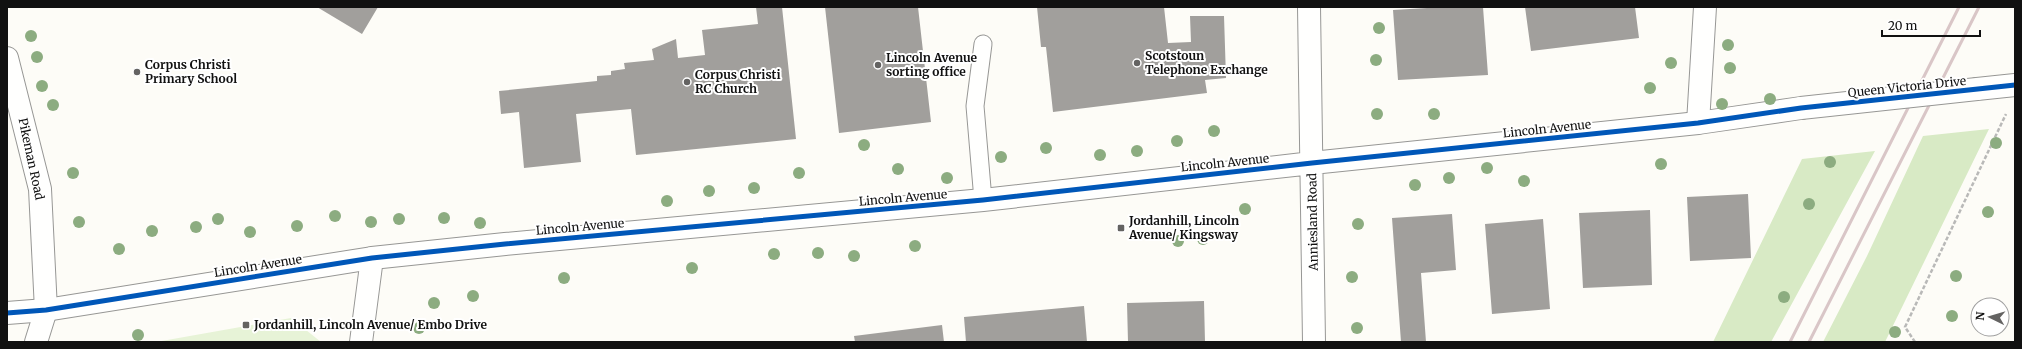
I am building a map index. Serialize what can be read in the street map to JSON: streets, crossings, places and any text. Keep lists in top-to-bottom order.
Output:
{
  "streets": {
    "street": [
      "Queen Victoria Drive",
      "Lincoln Avenue",
      "Pikeman Road",
      "Anniesland Road"
    ]
  },
  "crossings": [
    ["Queen Victoria Drive", "Lincoln Avenue"],
    ["Lincoln Avenue", "Pikeman Road"],
    ["Lincoln Avenue", "Anniesland Road"]
  ],
  "places": {
    "other": [
      "Scotstoun Telephone Exchange",
      "Lincoln Avenue sorting office",
      "Corpus Christi Primary School",
      "Corpus Christi RC Church"
    ],
    "transit": ["Jordanhill, Lincoln Avenue/ Kingsway", "Jordanhill, Lincoln Avenue/ Embo Drive"]
  },
  "scale_bar": "20 m",
  "north": "left"
}
